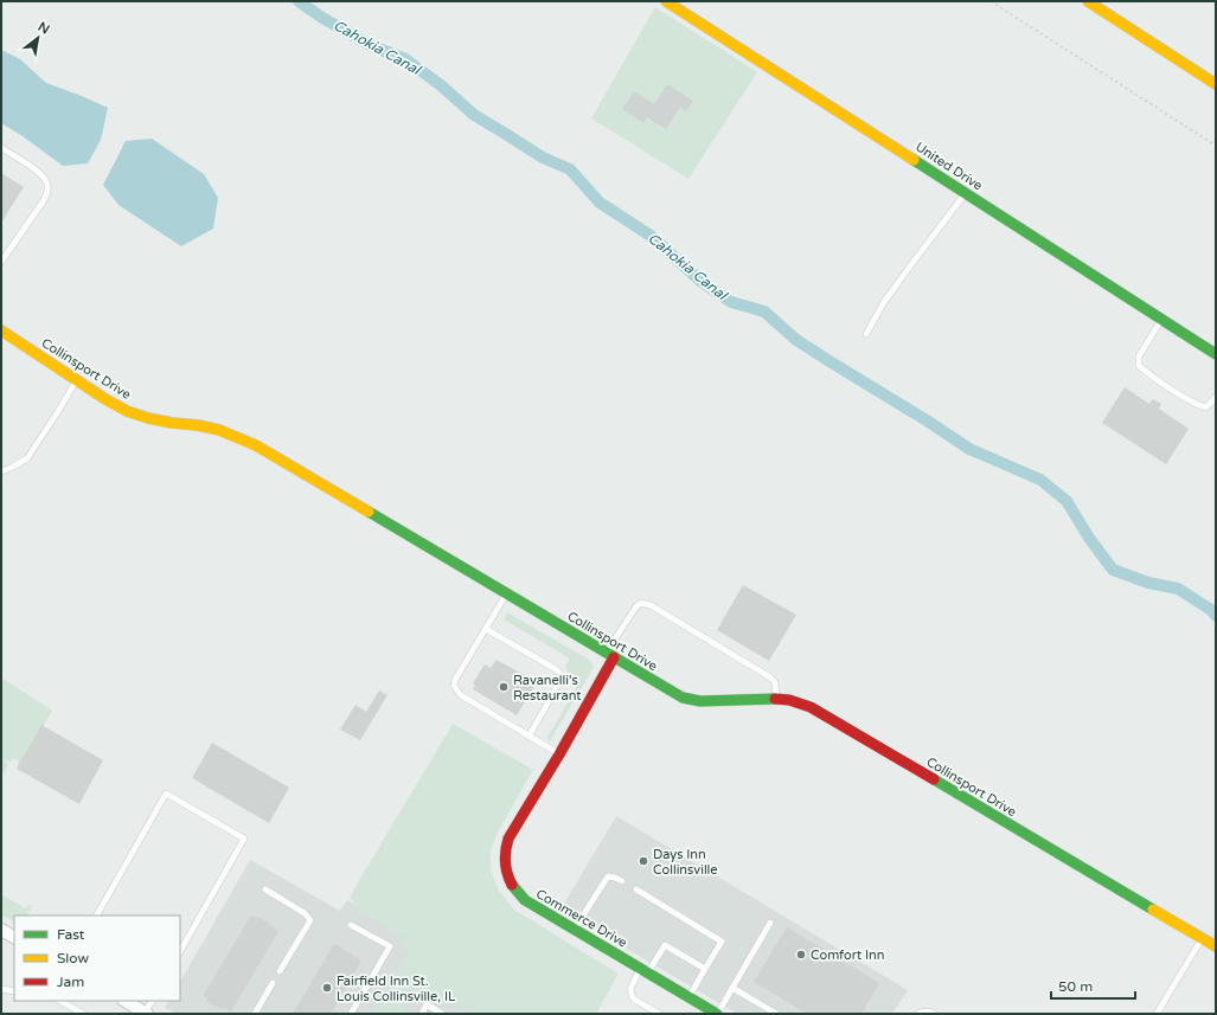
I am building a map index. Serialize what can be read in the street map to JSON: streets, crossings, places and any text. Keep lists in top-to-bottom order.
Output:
{
  "streets": {
    "street": ["United Drive", "Collinsport Drive", "Commerce Drive"]
  },
  "crossings": [
    ["Collinsport Drive", "Commerce Drive"]
  ],
  "water": ["Cahokia Canal"],
  "places": [
    "Ravanelli's Restaurant",
    "Days Inn Collinsville",
    "Comfort Inn",
    "Fairfield Inn St. Louis Collinsville, IL"
  ],
  "legend": ["Fast", "Slow", "Jam"],
  "scale_bar": "50 m",
  "north": "top right"
}
